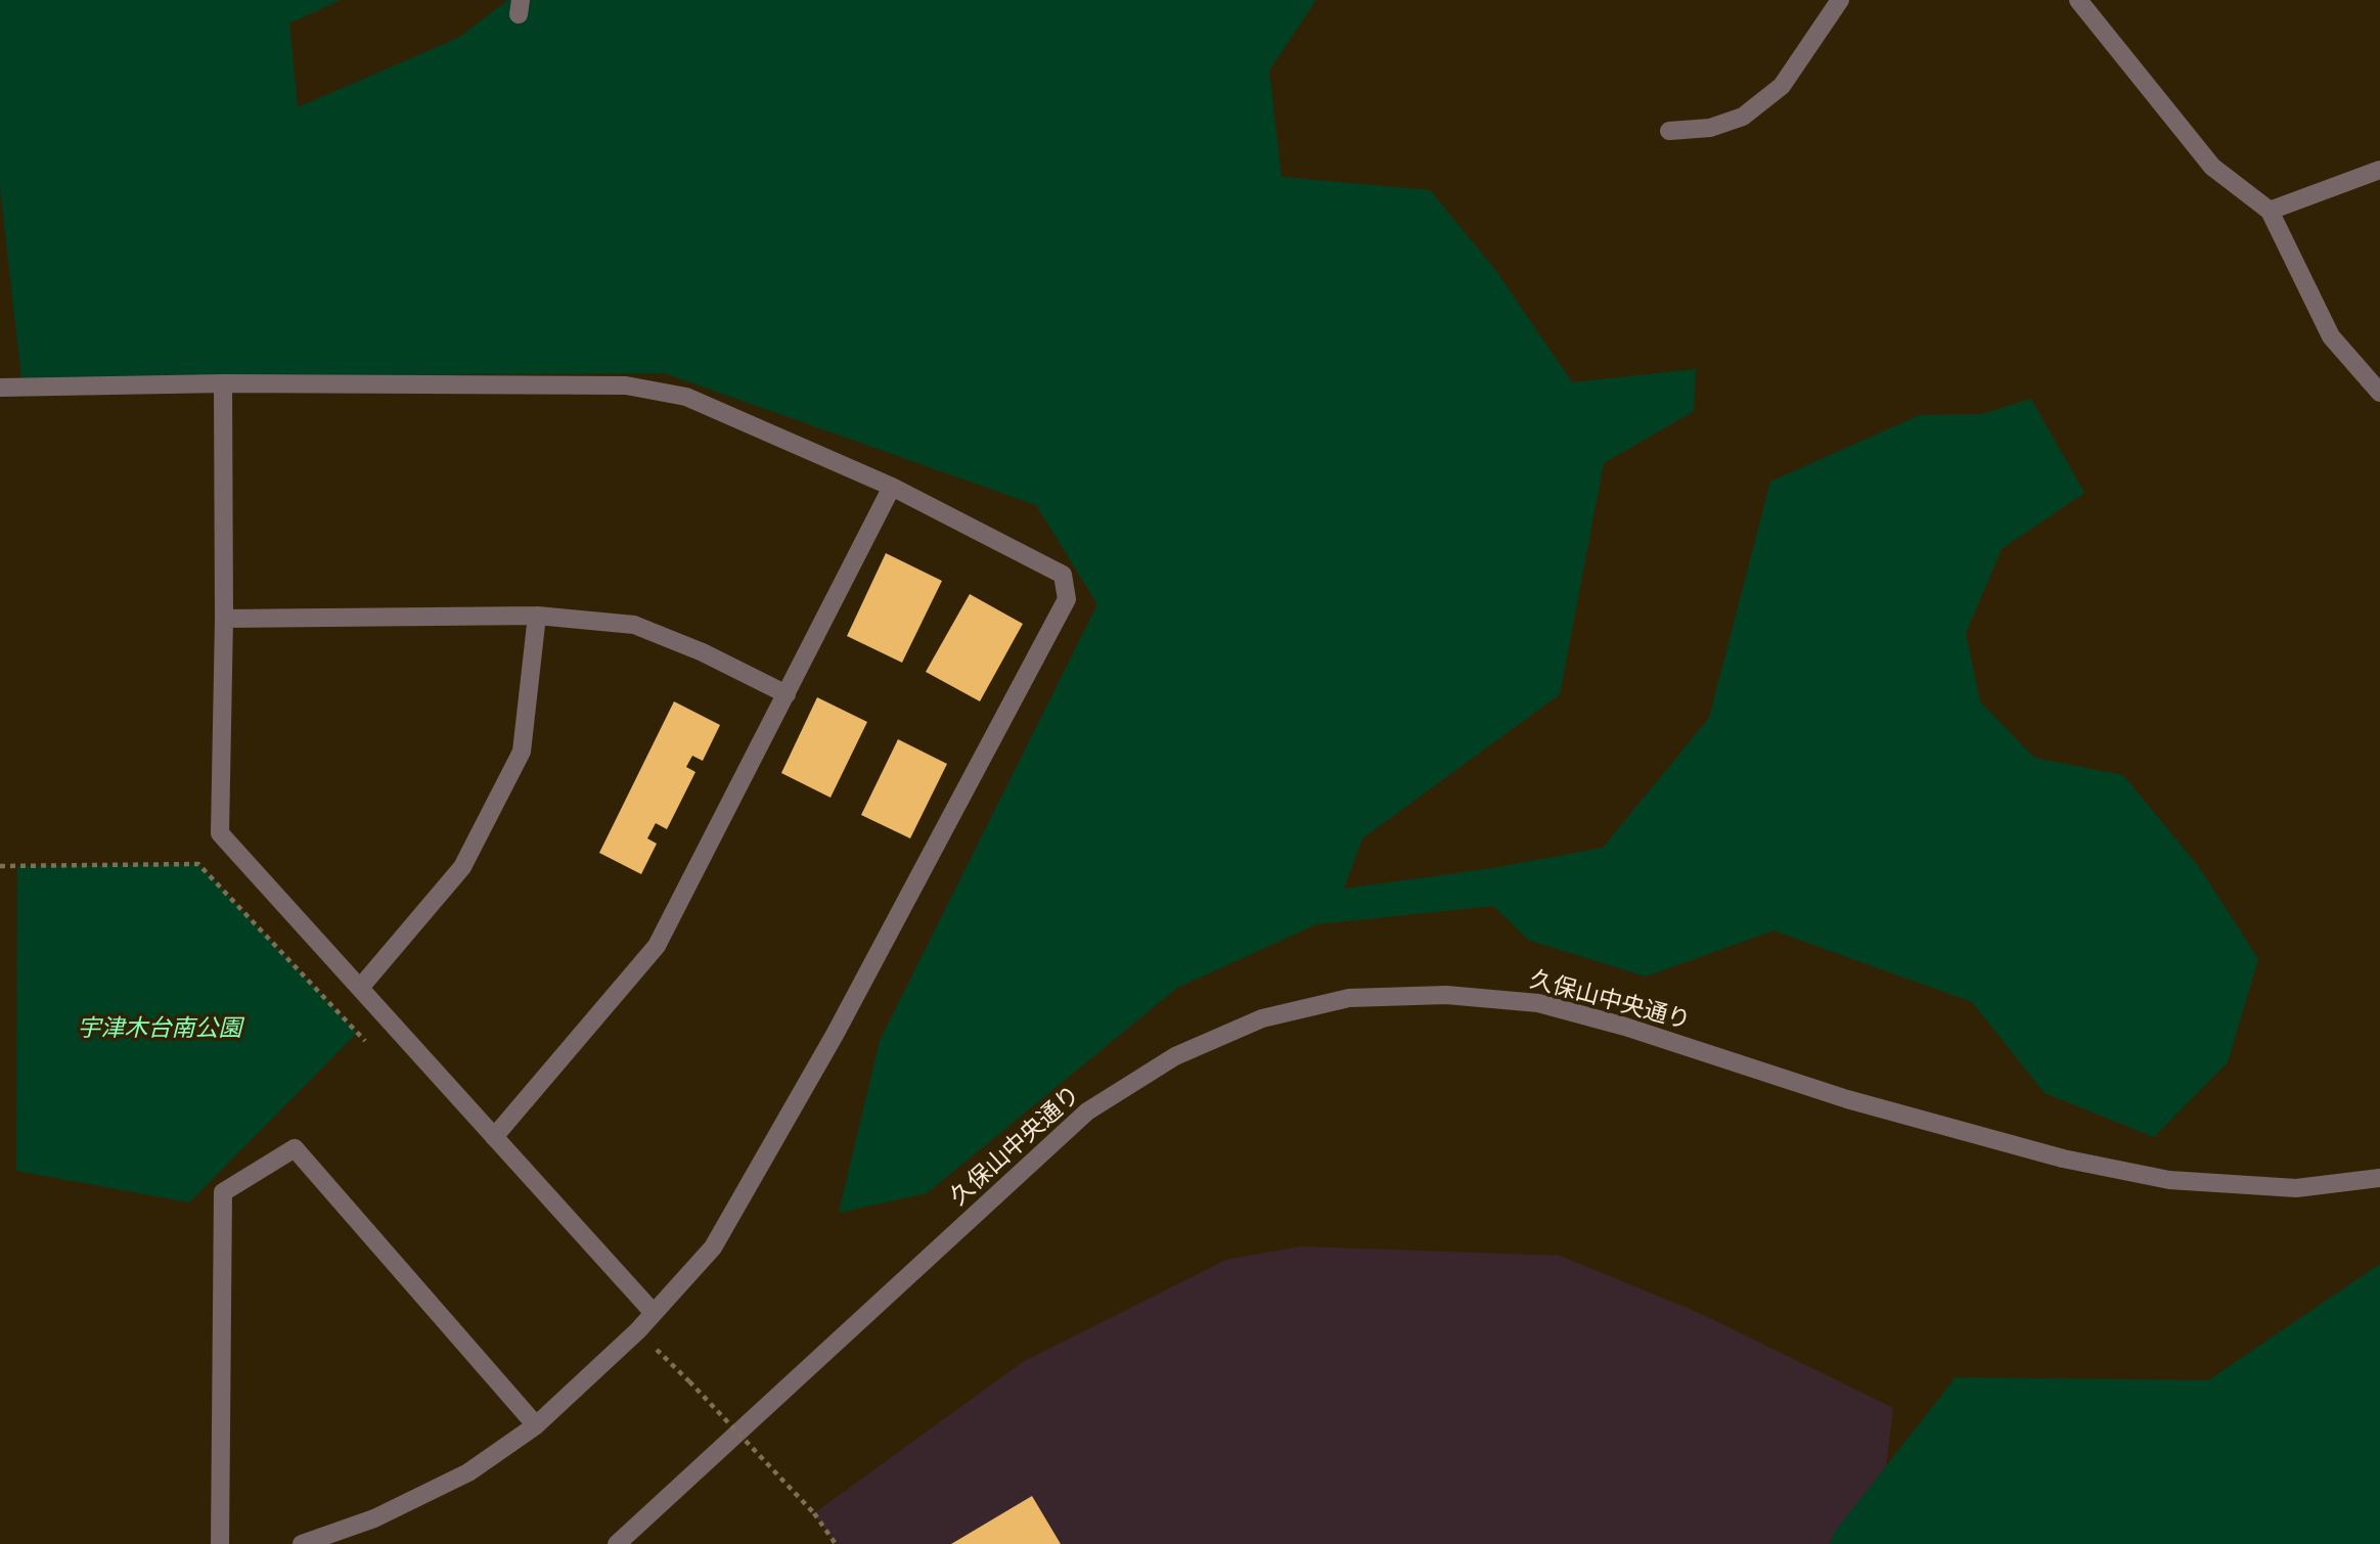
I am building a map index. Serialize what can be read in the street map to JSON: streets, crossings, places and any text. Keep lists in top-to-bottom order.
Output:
{
  "streets": {
    "street": ["久保山中央通り"]
  },
  "parks": ["宇津木台南公園"]
}
